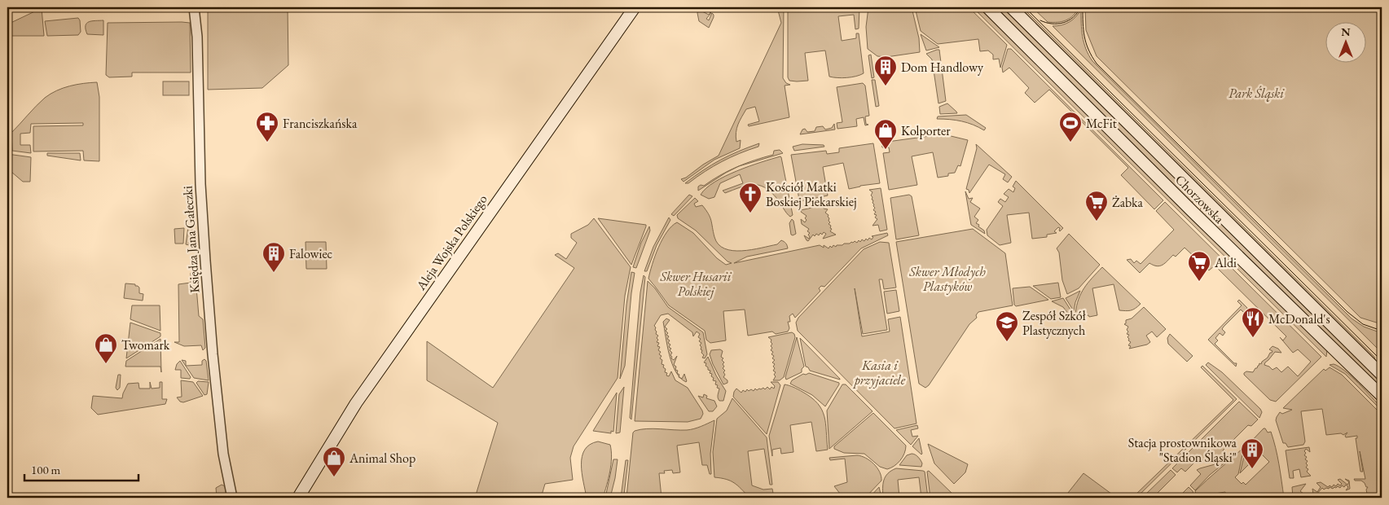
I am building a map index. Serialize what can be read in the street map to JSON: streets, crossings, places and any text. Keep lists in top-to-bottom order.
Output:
{
  "streets": {
    "main road": ["Chorzowska", "Aleja Wojska Polskiego"],
    "street": ["Księdza Jana Gałeczki"]
  },
  "parks": [
    "Park Śląski",
    "Skwer Młodych Plastyków",
    "Skwer Husarii Polskiej",
    "Kasia i przyjaciele"
  ],
  "places": {
    "building": ["Dom Handlowy", "Falowiec", "Stacja prostownikowa \"Stadion Śląski\""],
    "pharmacy": ["Franciszkańska"],
    "sports": ["McFit"],
    "shop": ["Kolporter", "Twomark", "Animal Shop"],
    "church": ["Kościół Matki Boskiej Piekarskiej"],
    "supermarket": ["Żabka", "Aldi"],
    "restaurant": ["McDonald's"],
    "school or university": ["Zespół Szkół Plastycznych"]
  },
  "scale_bar": "100 m",
  "north": "top"
}
